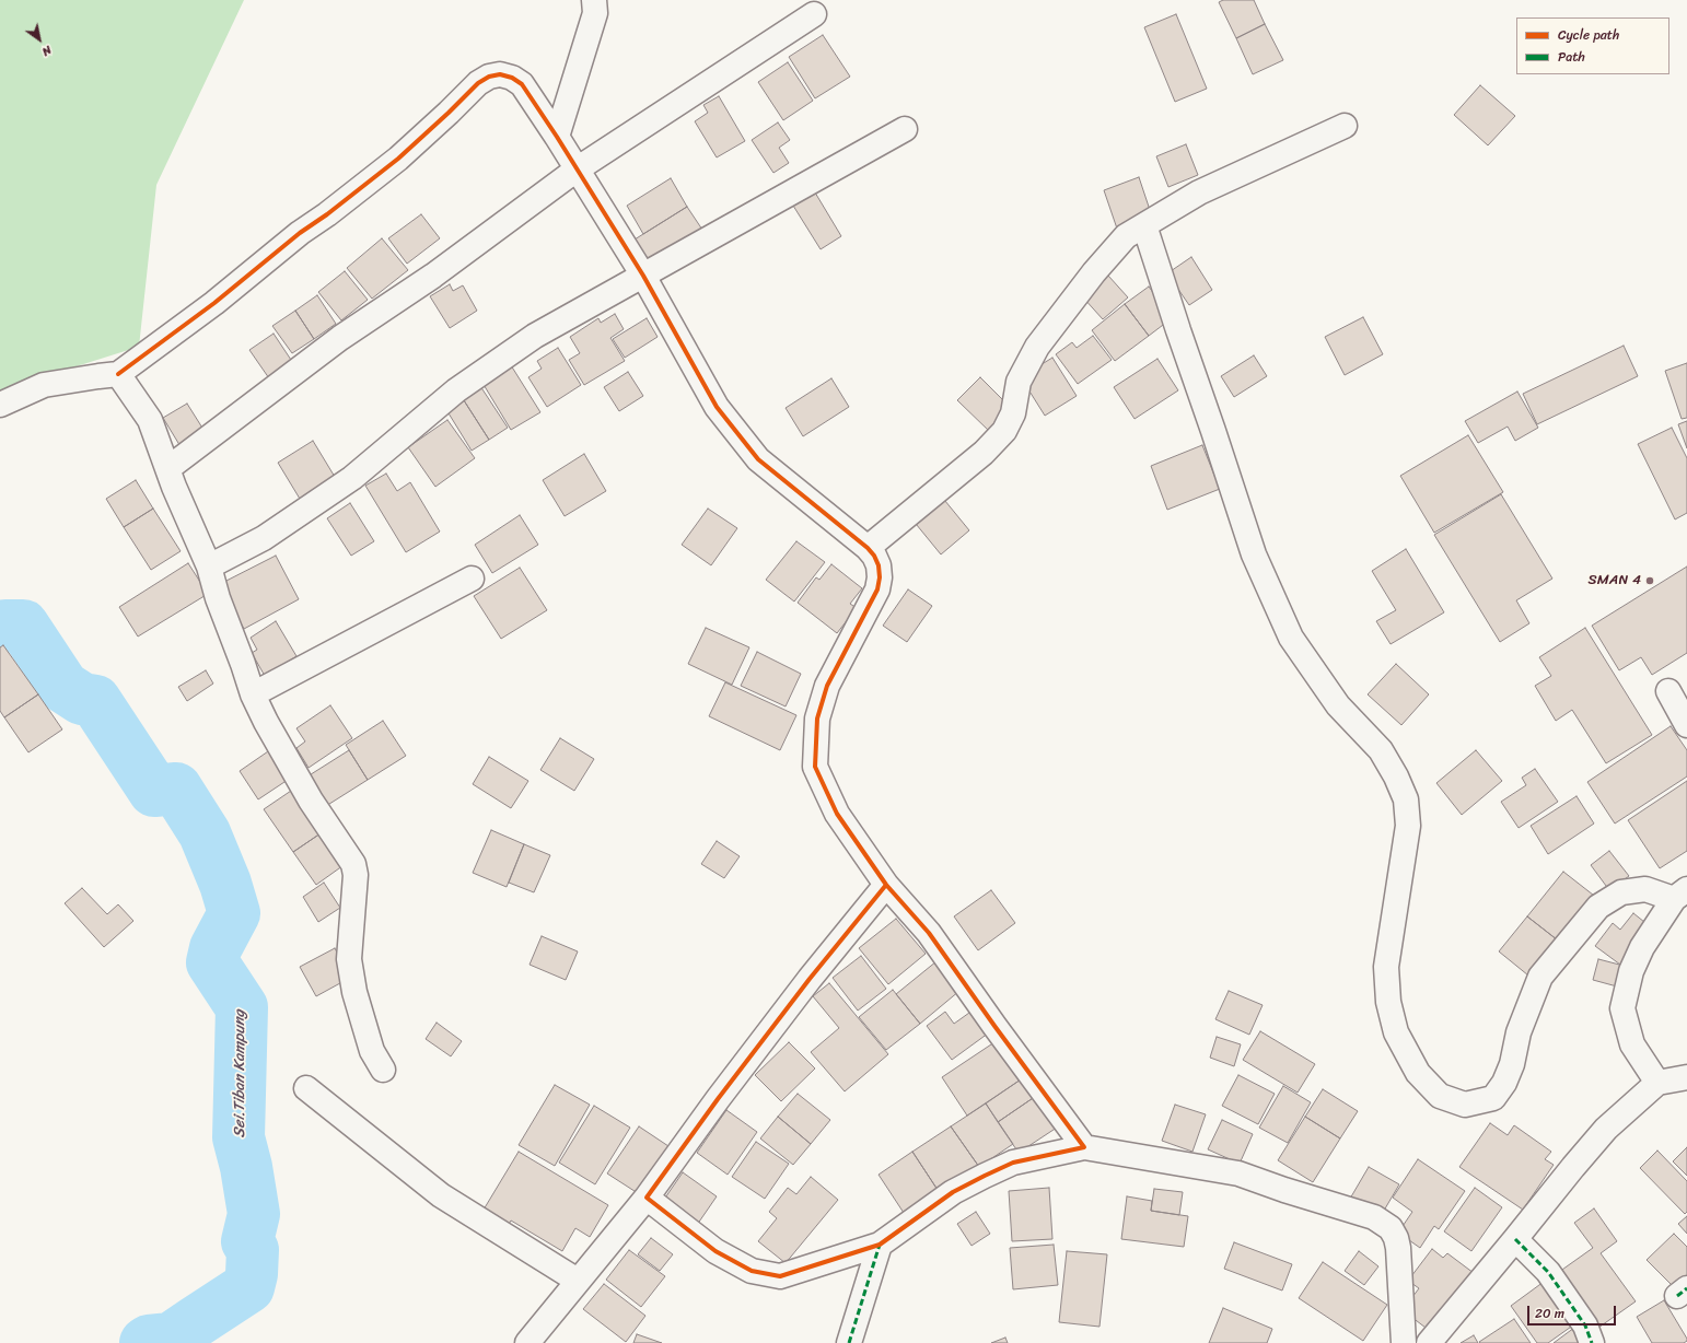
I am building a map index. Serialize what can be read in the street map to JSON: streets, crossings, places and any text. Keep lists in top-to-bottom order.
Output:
{
  "water": ["Sei.Tiban Kampung"],
  "places": ["SMAN 4"],
  "legend": ["Cycle path", "Path"],
  "scale_bar": "20 m",
  "north": "bottom right"
}
